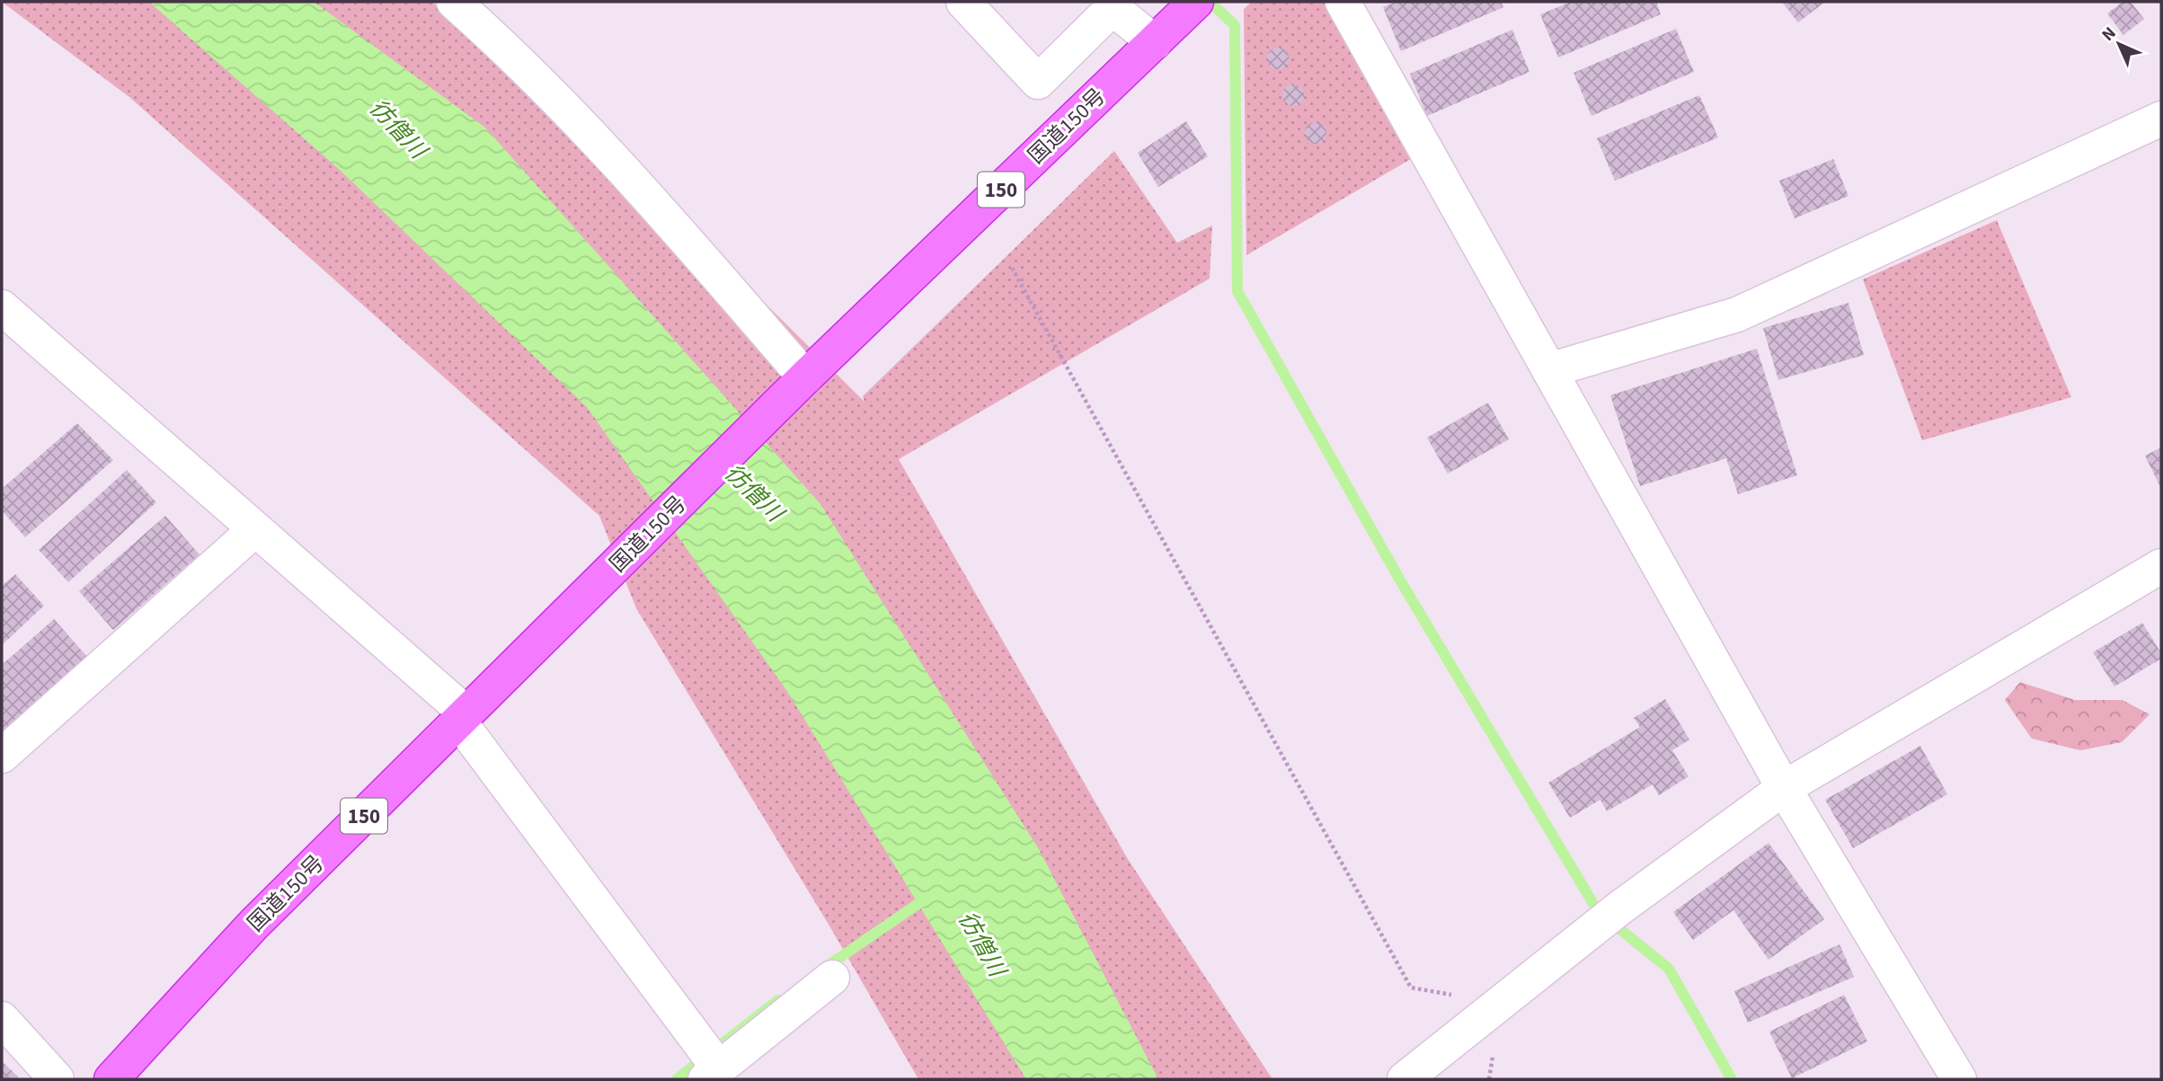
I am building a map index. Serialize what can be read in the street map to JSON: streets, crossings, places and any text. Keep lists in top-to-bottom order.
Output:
{
  "streets": {
    "highway": ["国道150号", "150"]
  },
  "water": ["彷僧川"],
  "north": "top left"
}
